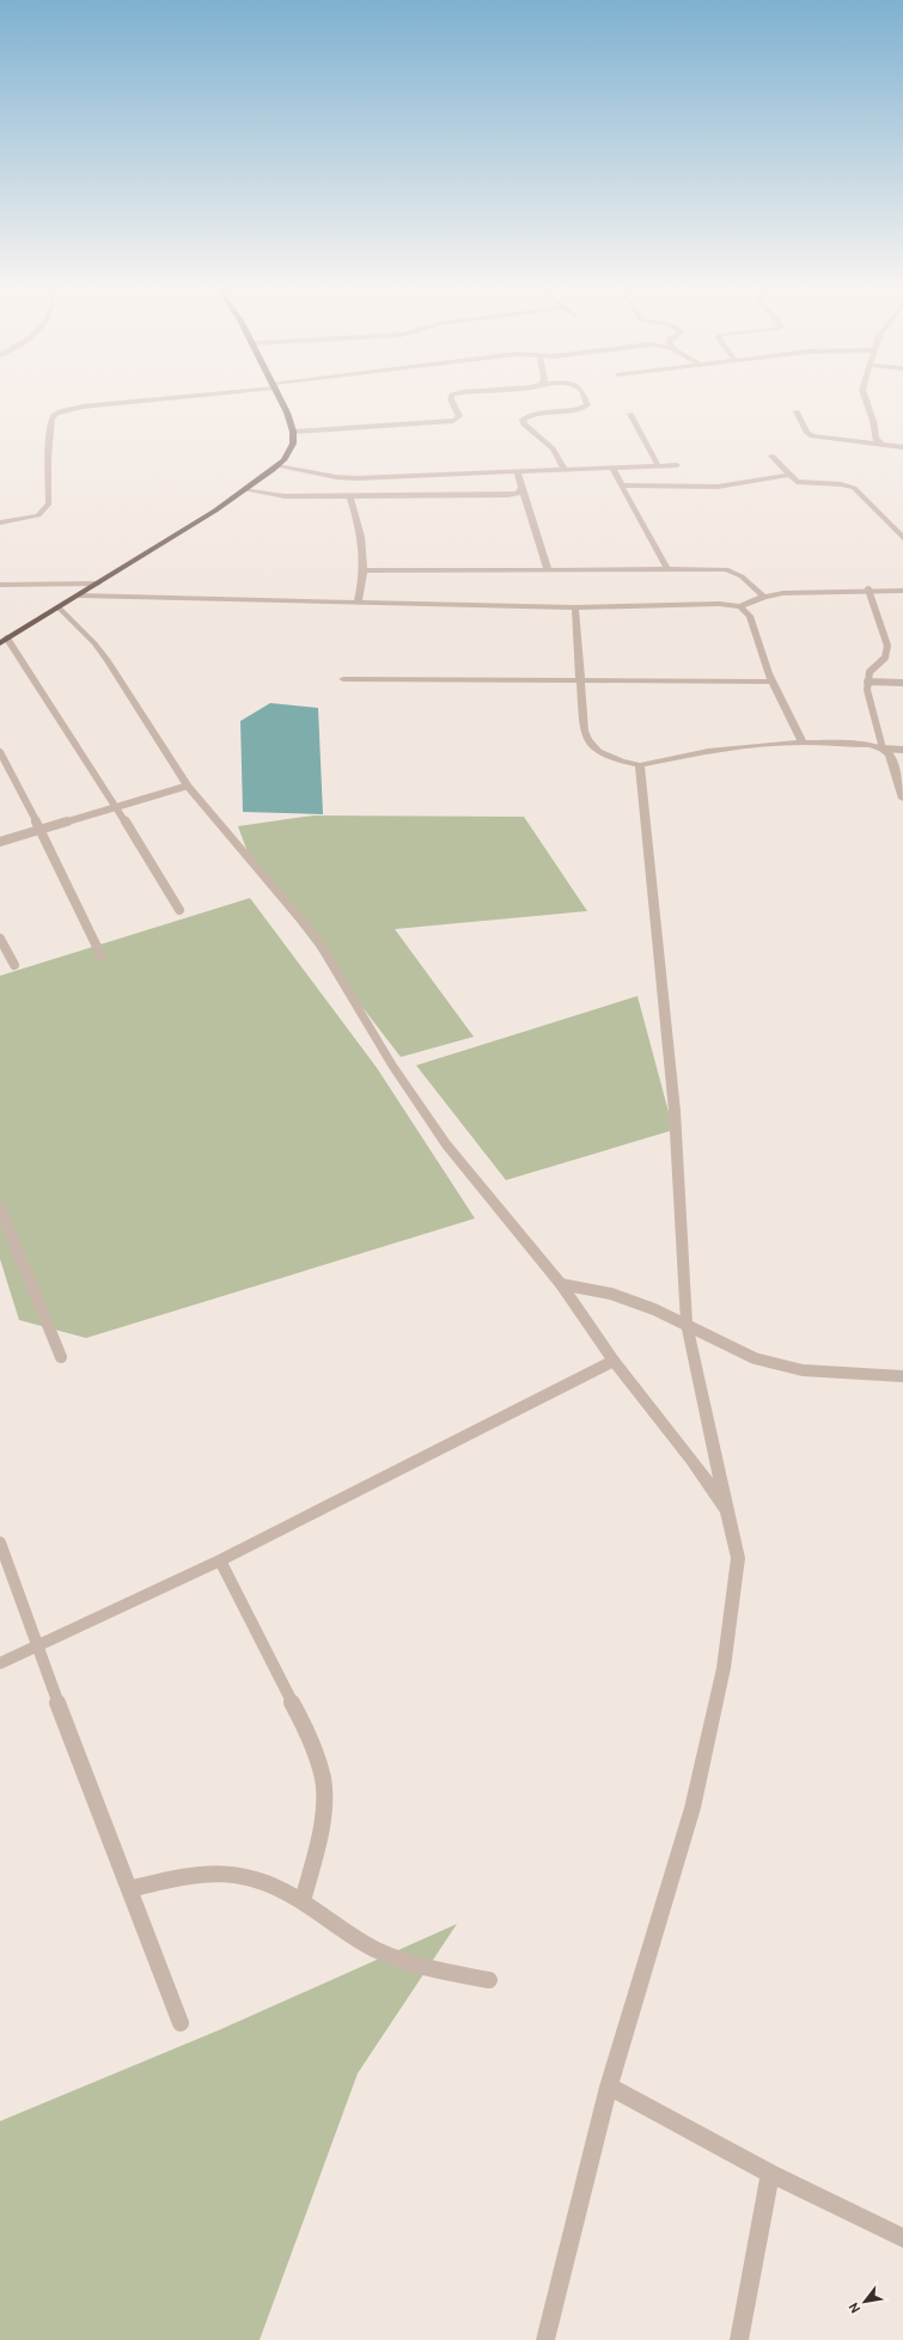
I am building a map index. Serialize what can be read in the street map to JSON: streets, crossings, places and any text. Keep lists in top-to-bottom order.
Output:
{
  "north": "bottom left"
}
